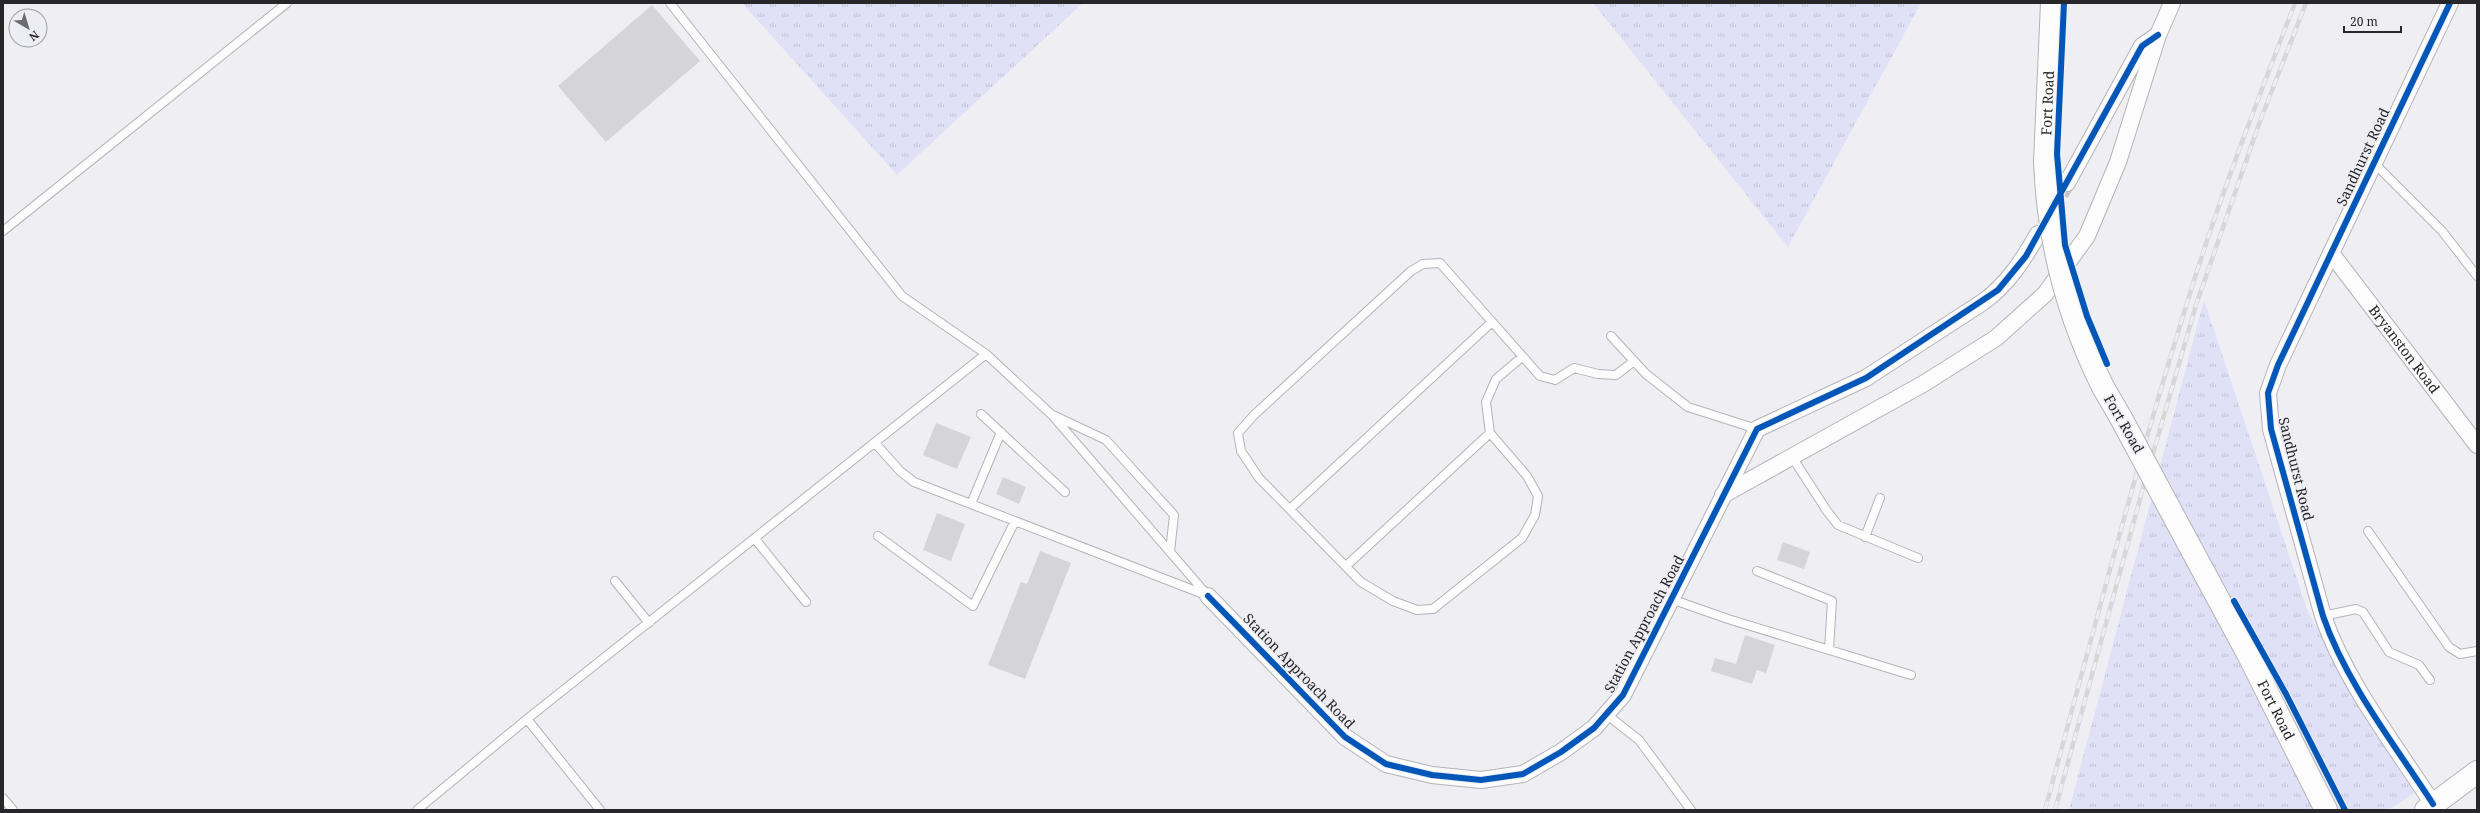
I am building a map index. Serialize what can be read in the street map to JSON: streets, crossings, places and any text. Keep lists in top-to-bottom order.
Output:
{
  "streets": {
    "street": [
      "Fort Road",
      "Sandhurst Road",
      "Bryanston Road",
      "Station Approach Road"
    ]
  },
  "crossings": [
    ["Sandhurst Road", "Bryanston Road"]
  ],
  "scale_bar": "20 m",
  "north": "bottom right"
}
